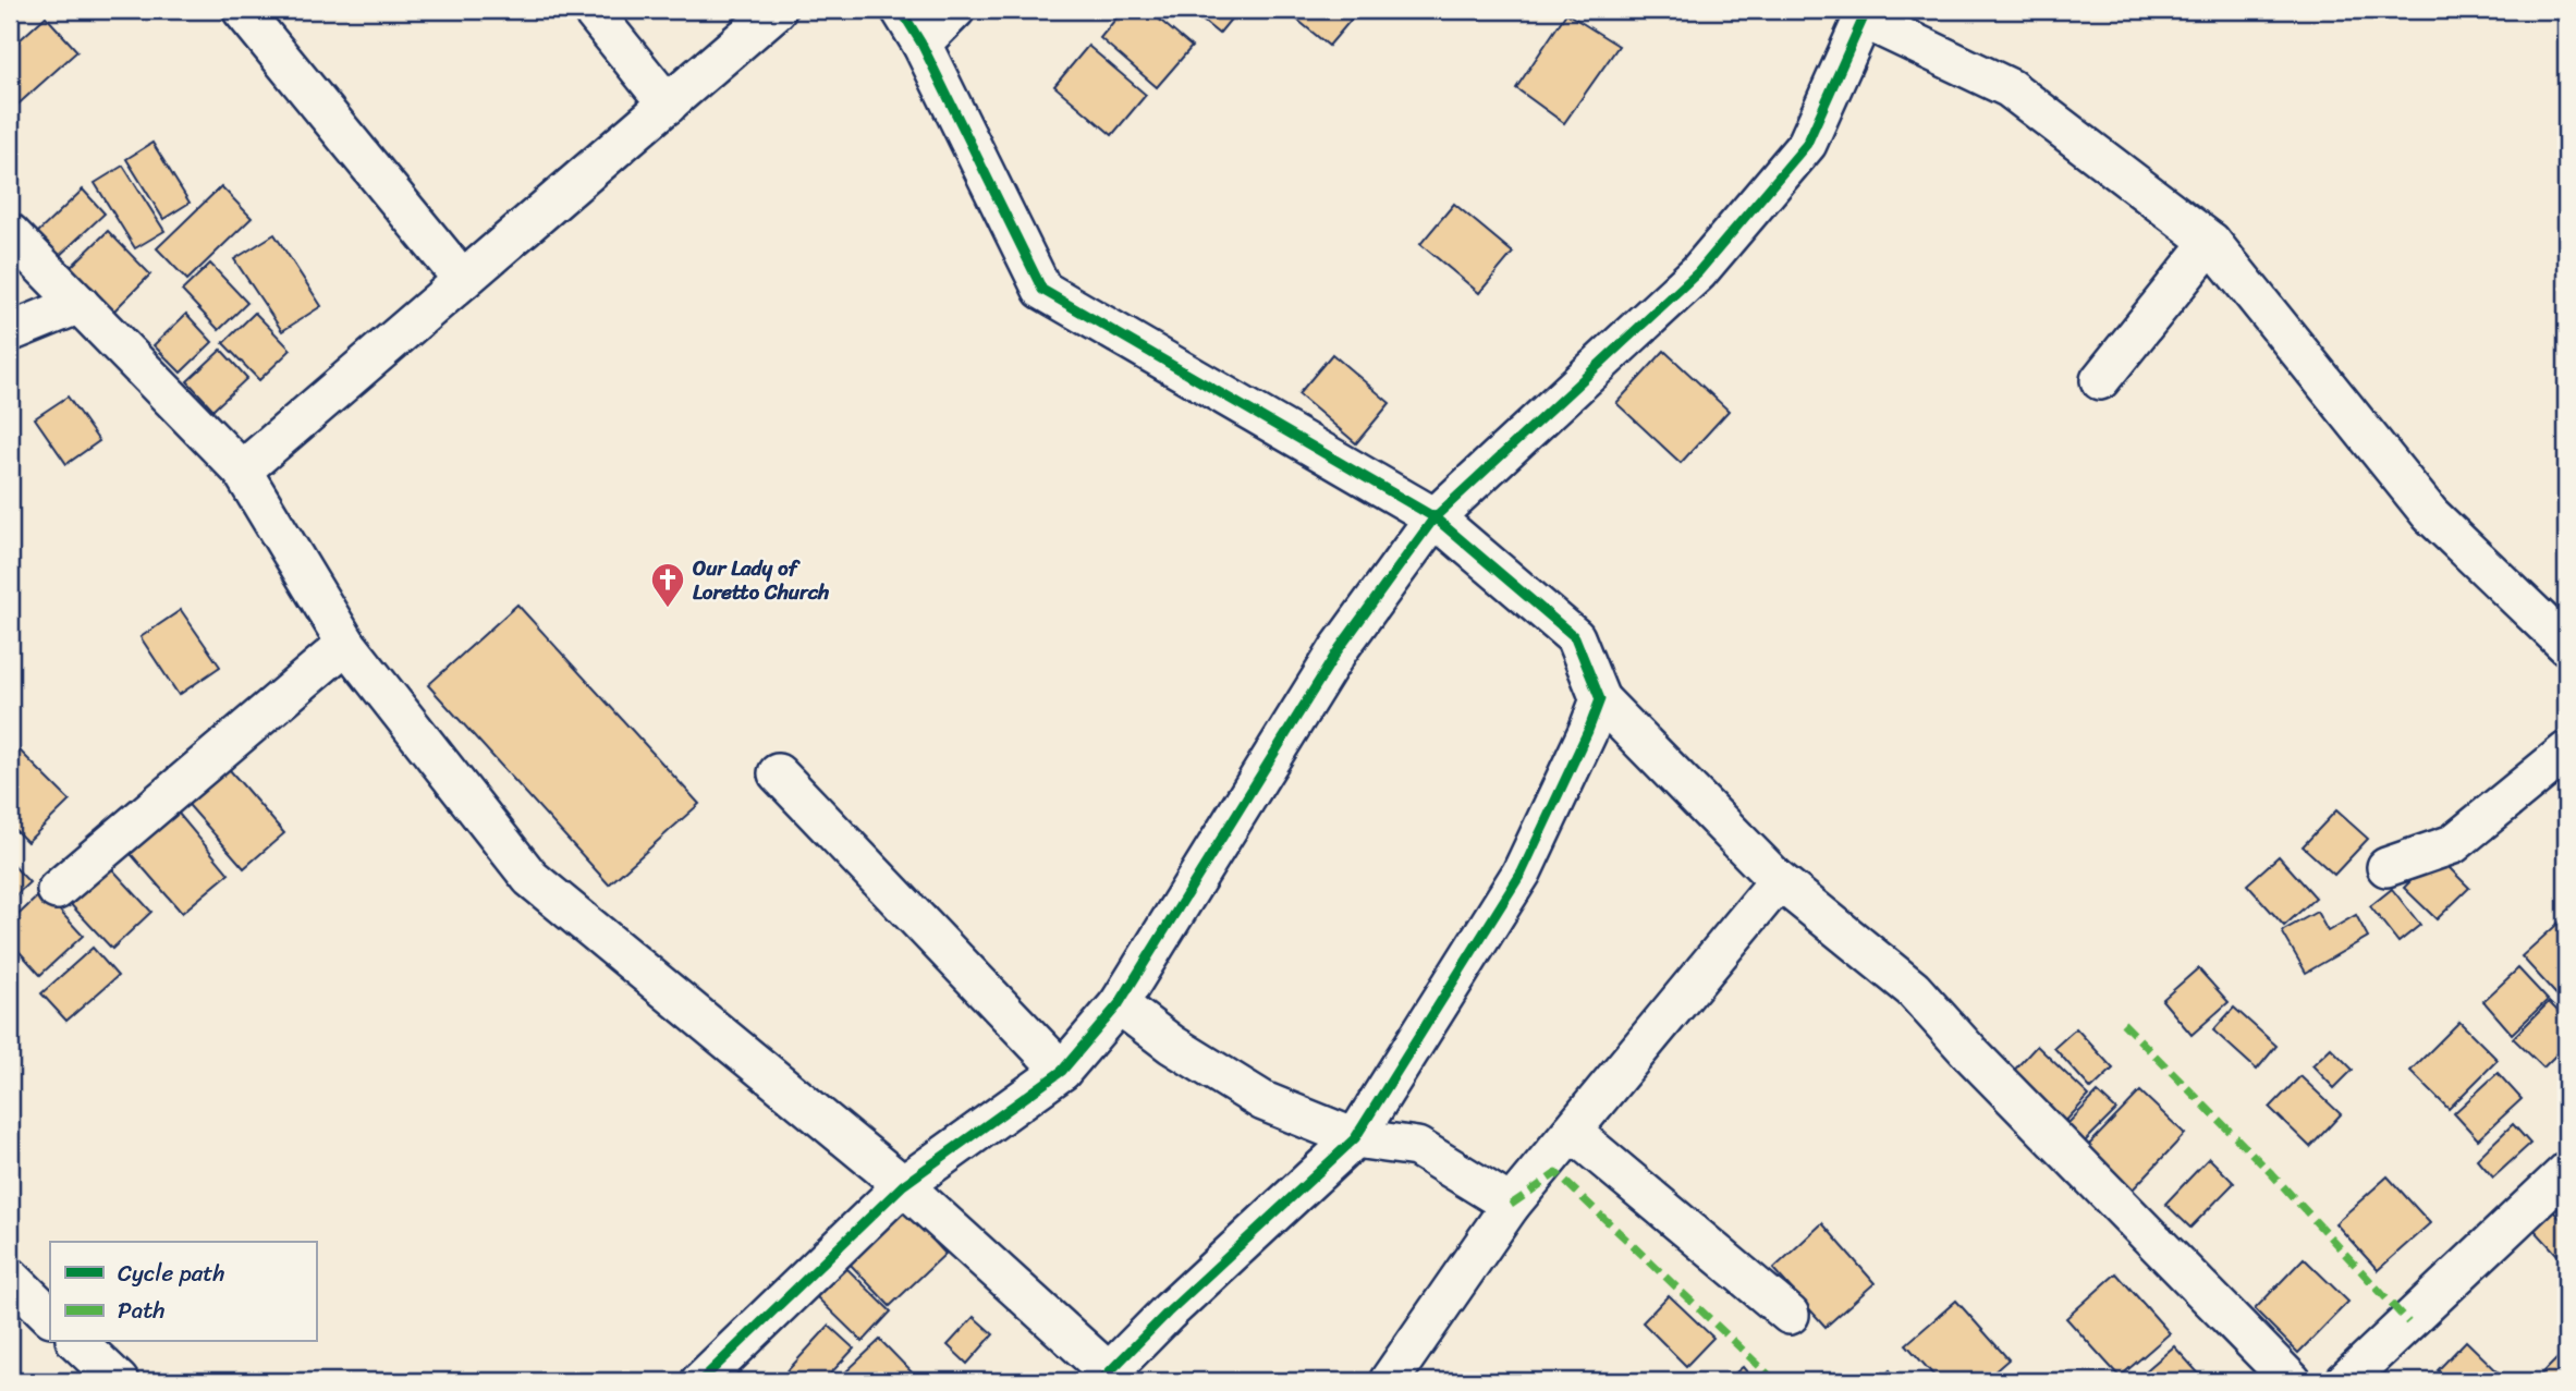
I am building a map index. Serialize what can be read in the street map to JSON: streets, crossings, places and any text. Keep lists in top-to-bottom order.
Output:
{
  "places": {
    "church": ["Our Lady of Loretto Church"]
  },
  "legend": ["Cycle path", "Path"]
}
